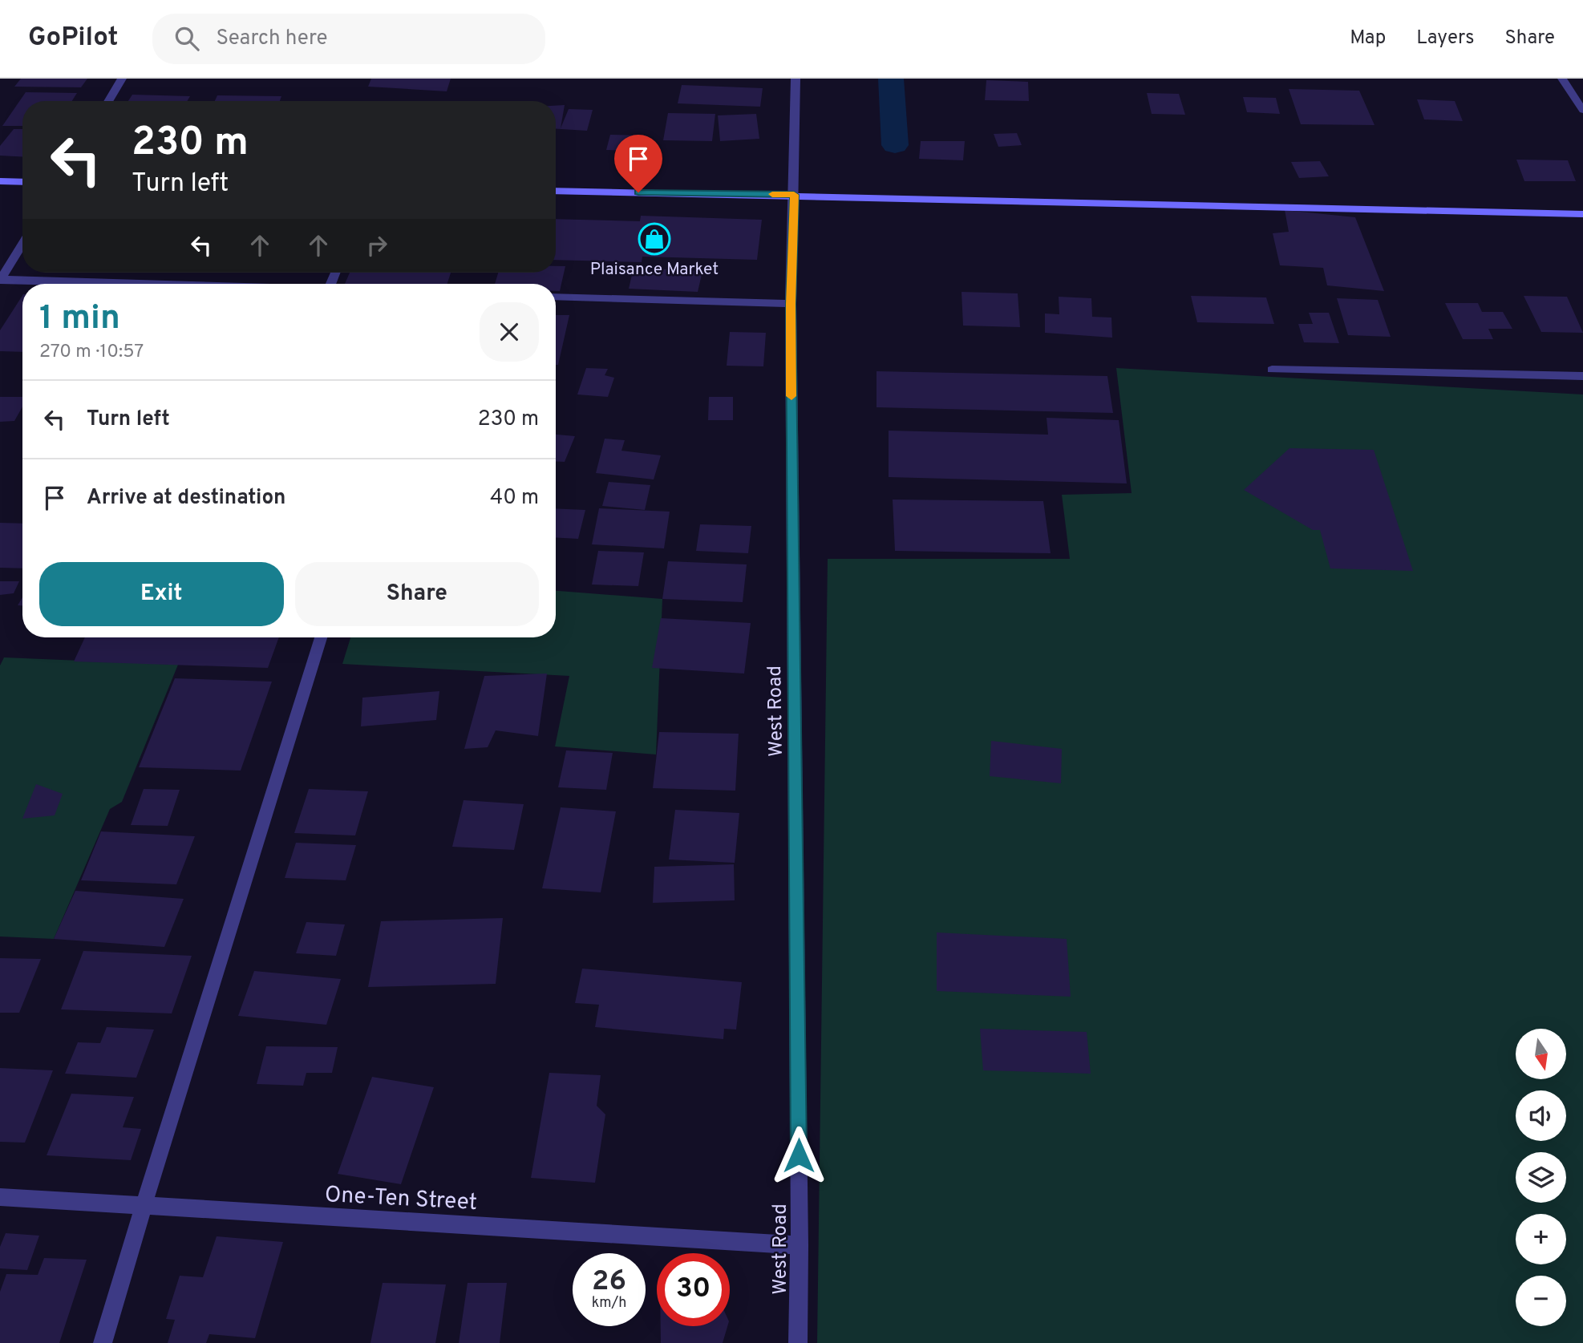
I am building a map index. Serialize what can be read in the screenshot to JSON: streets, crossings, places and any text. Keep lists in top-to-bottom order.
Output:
{
  "streets": {
    "street": ["West Road", "One-Ten Street"]
  },
  "crossings": [
    ["West Road", "One-Ten Street"]
  ],
  "places": {
    "shop": ["Plaisance Market"]
  },
  "north": "bottom",
  "page": {
    "header": "GoPilot",
    "search": "Search here",
    "nav": ["Map", "Layers", "Share"],
    "turn": ["230 m", "Turn left"],
    "heading": ["1 min", "270 m · 10:57"],
    "list": [
      {
        "name": "Turn left",
        "value": "230 m"
      },
      {
        "name": "Arrive at destination",
        "value": "40 m"
      }
    ],
    "buttons": ["Exit", "Share"],
    "map_buttons": ["+", "−"],
    "speed": "26 km/h",
    "limit": "30"
  }
}
